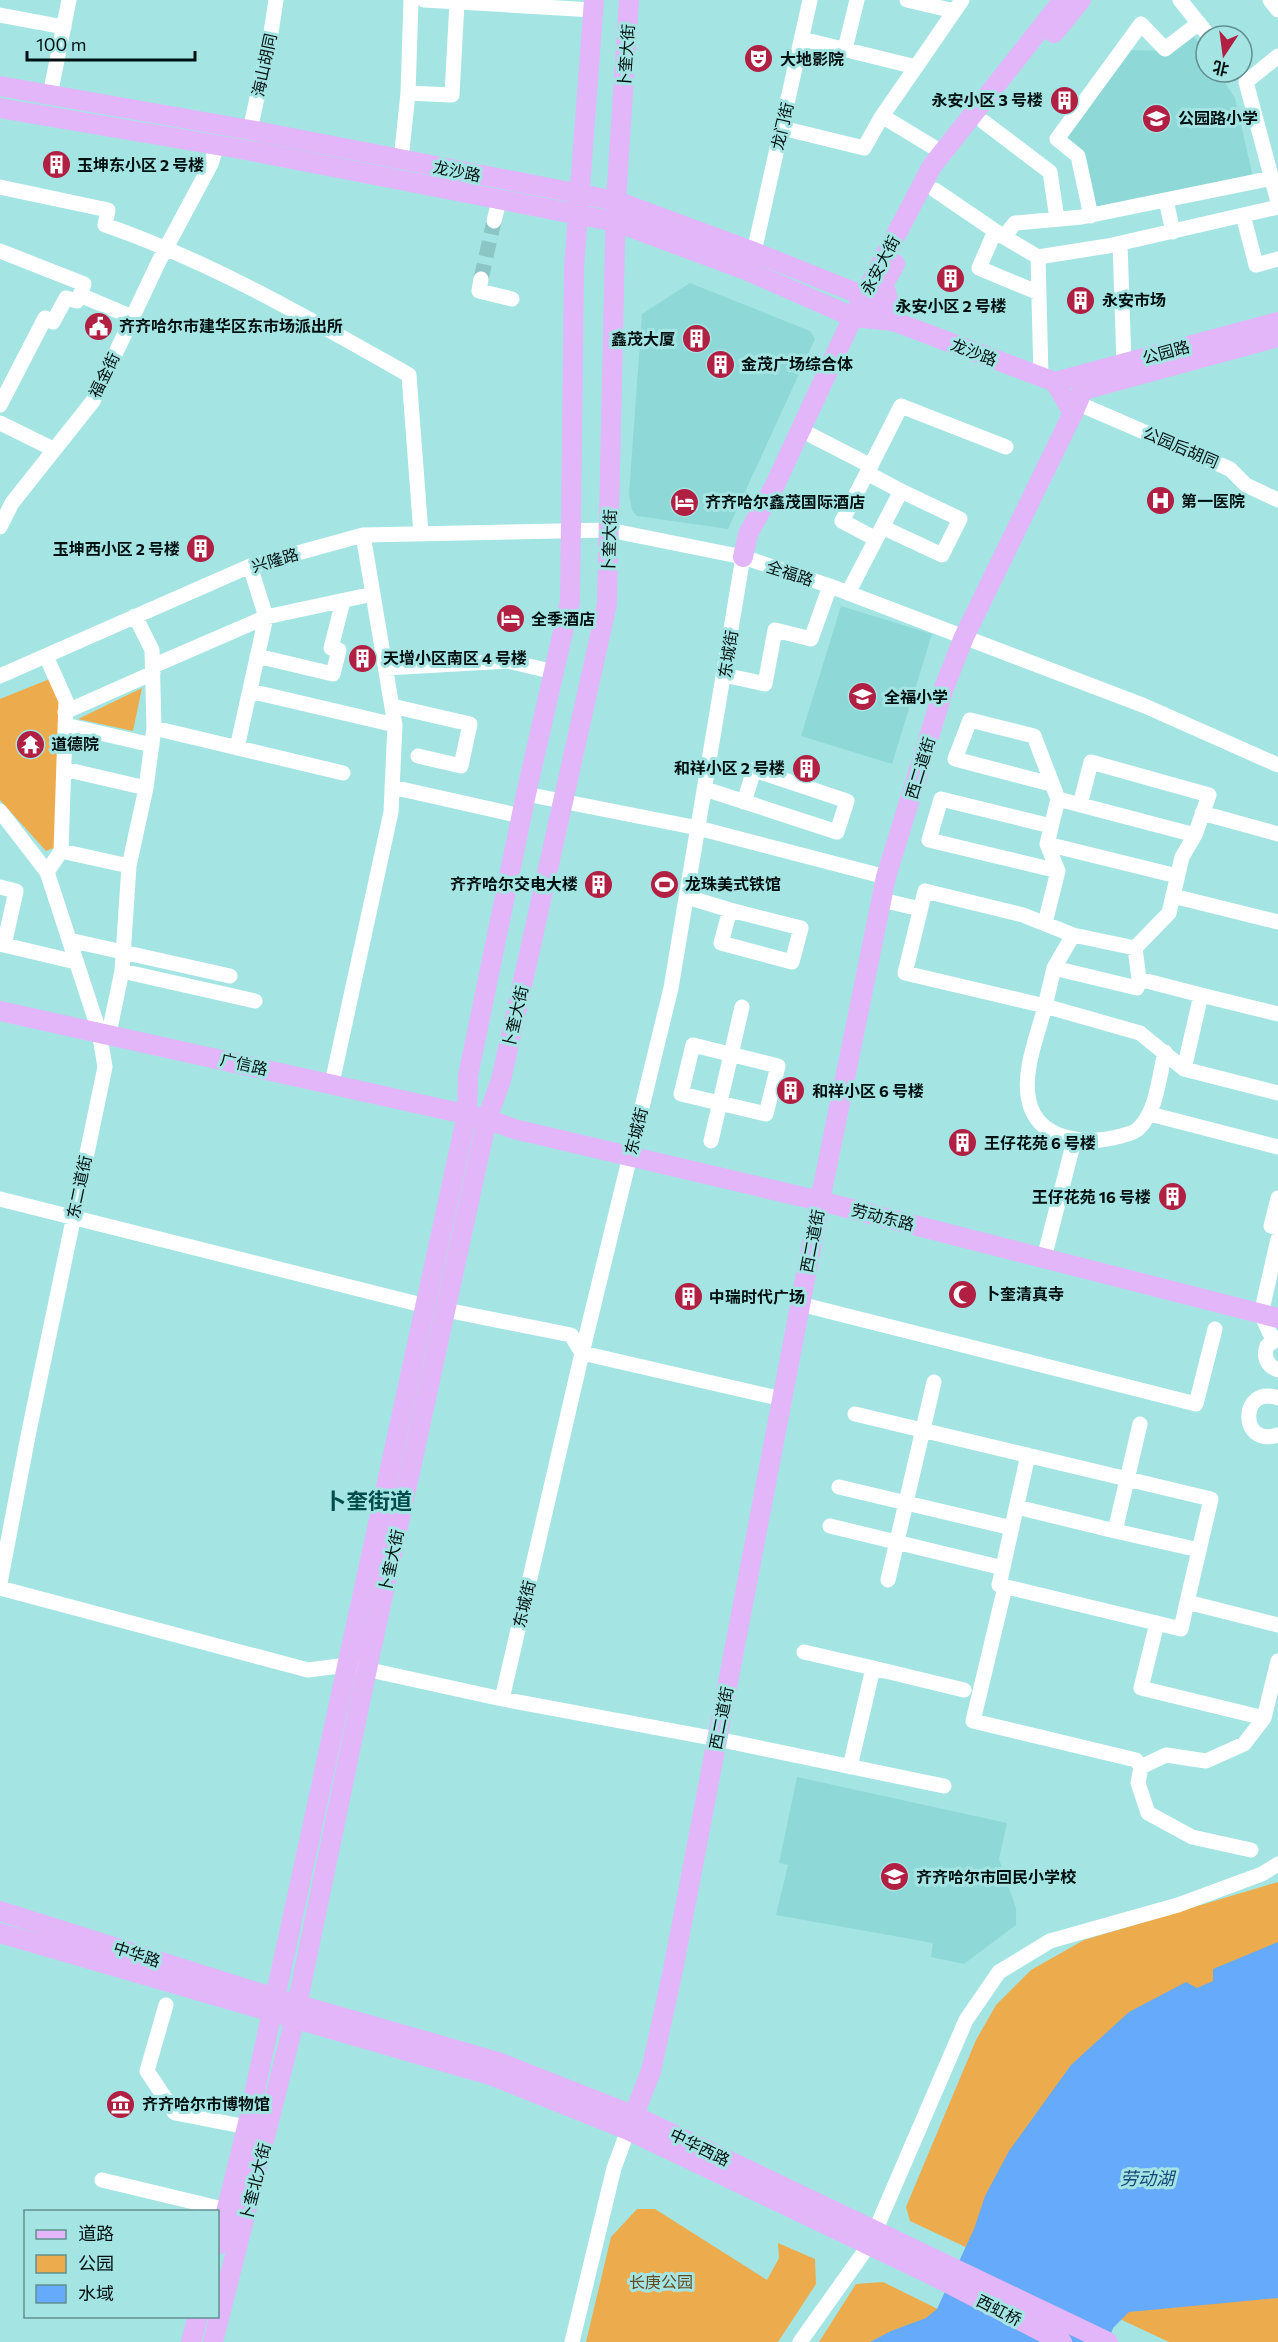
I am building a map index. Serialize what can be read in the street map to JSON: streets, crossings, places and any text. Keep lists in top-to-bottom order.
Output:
{
  "streets": {
    "main road": [
      "卜奎大街",
      "龙沙路",
      "永安大街",
      "公园路",
      "西二道街",
      "广信路",
      "劳动东路",
      "中华路",
      "中华西路",
      "卜奎北大街",
      "西虹桥"
    ],
    "street": [
      "海山胡同",
      "龙门街",
      "福金街",
      "公园后胡同",
      "兴隆路",
      "全福路",
      "东城街",
      "东二道街"
    ]
  },
  "crossings": [
    ["卜奎大街", "龙沙路"],
    ["卜奎大街", "兴隆路"],
    ["卜奎大街", "全福路"],
    ["卜奎大街", "广信路"],
    ["卜奎大街", "劳动东路"],
    ["卜奎大街", "中华路"],
    ["卜奎大街", "中华西路"],
    ["卜奎大街", "卜奎北大街"],
    ["海山胡同", "龙沙路"],
    ["龙门街", "龙沙路"],
    ["龙沙路", "永安大街"],
    ["龙沙路", "公园路"],
    ["龙沙路", "福金街"],
    ["永安大街", "全福路"],
    ["永安大街", "东城街"],
    ["公园路", "公园后胡同"],
    ["公园路", "西二道街"],
    ["公园后胡同", "西二道街"],
    ["兴隆路", "全福路"],
    ["全福路", "东城街"],
    ["全福路", "西二道街"],
    ["东城街", "劳动东路"],
    ["西二道街", "劳动东路"],
    ["西二道街", "中华西路"],
    ["广信路", "东二道街"],
    ["广信路", "劳动东路"],
    ["中华路", "中华西路"],
    ["中华路", "卜奎北大街"],
    ["中华西路", "卜奎北大街"],
    ["中华西路", "西虹桥"]
  ],
  "districts": ["卜奎街道"],
  "water": ["劳动湖"],
  "parks": ["长庚公园"],
  "places": {
    "theatre": ["大地影院"],
    "building": [
      "永安小区 3 号楼",
      "玉坤东小区 2 号楼",
      "永安小区 2 号楼",
      "永安市场",
      "鑫茂大厦",
      "金茂广场综合体",
      "玉坤西小区 2 号楼",
      "天增小区南区 4 号楼",
      "和祥小区 2 号楼",
      "齐齐哈尔交电大楼",
      "和祥小区 6 号楼",
      "王仔花苑 6 号楼",
      "王仔花苑 16 号楼",
      "中瑞时代广场"
    ],
    "school or university": ["公园路小学", "全福小学", "齐齐哈尔市回民小学校"],
    "public building": ["齐齐哈尔市建华区东市场派出所"],
    "hospital": ["第一医院"],
    "hotel": ["齐齐哈尔鑫茂国际酒店", "全季酒店"],
    "temple": ["道德院"],
    "sports": ["龙珠美式铁馆"],
    "mosque": ["卜奎清真寺"],
    "museum": ["齐齐哈尔市博物馆"]
  },
  "legend": ["道路", "公园", "水域"],
  "scale_bar": "100 m",
  "north": "bottom"
}
